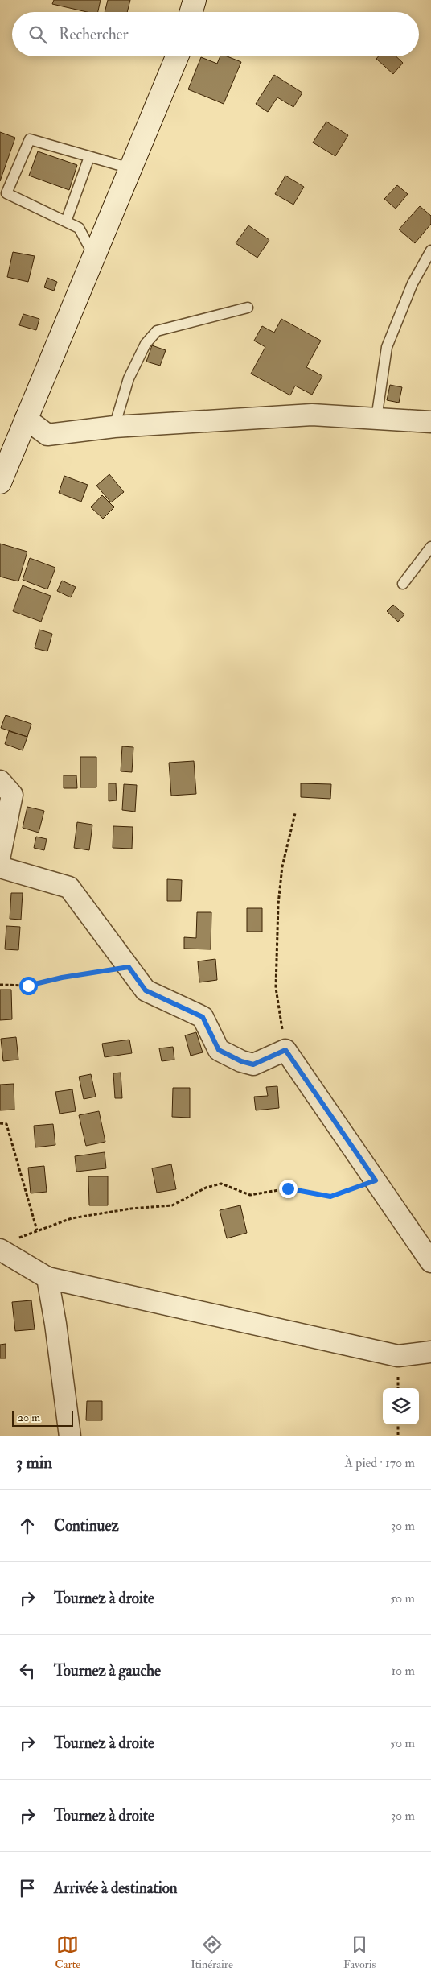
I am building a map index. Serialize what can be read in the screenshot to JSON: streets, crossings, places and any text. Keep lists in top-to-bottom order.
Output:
{
  "scale_bar": "20 m",
  "page": {
    "search": "Rechercher",
    "scale": "20 m",
    "heading": ["3 min", "À pied · 170 m"],
    "list": [
      ["Continuez", "30 m"],
      ["Tournez à droite", "50 m"],
      ["Tournez à gauche", "10 m"],
      ["Tournez à droite", "50 m"],
      ["Tournez à droite", "30 m"],
      "Arrivée à destination"
    ],
    "nav": ["Carte", "Itinéraire", "Favoris"]
  }
}
